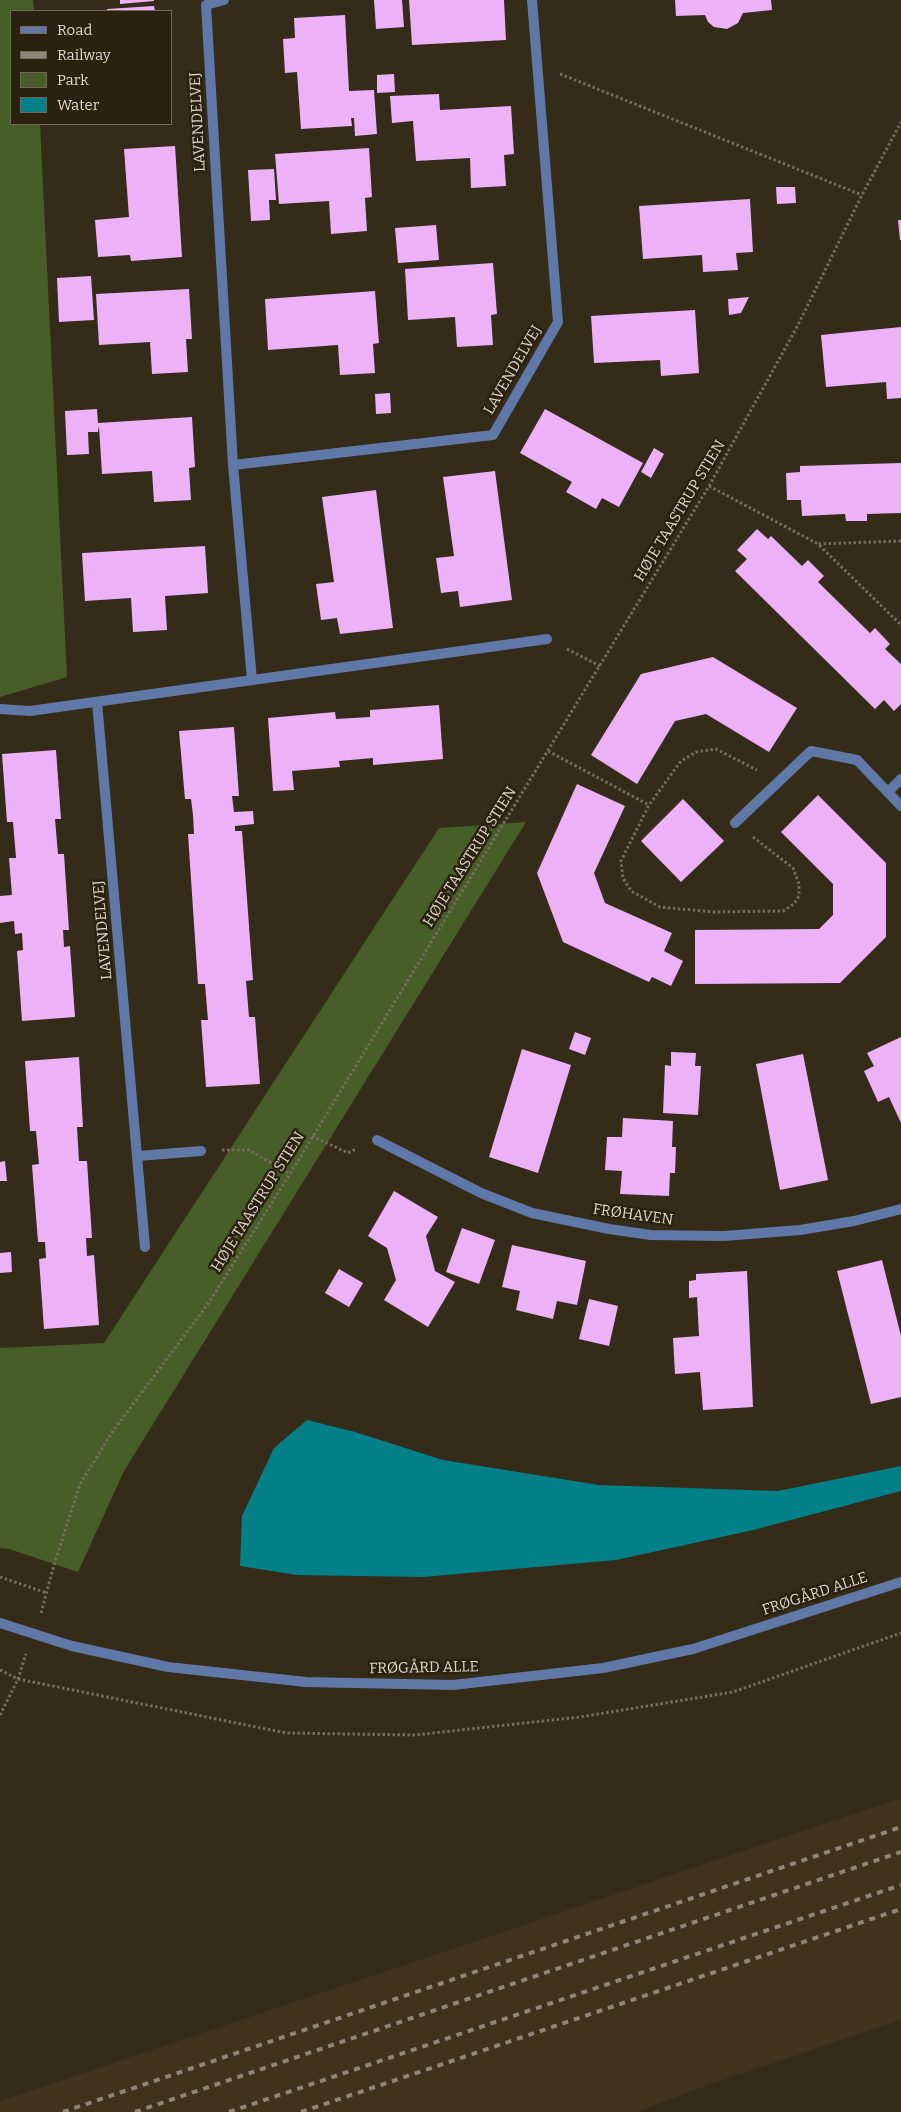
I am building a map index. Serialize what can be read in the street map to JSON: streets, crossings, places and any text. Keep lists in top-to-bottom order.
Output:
{
  "streets": {
    "street": ["LAVENDELVEJ", "FRØHAVEN", "FRØGÅRD ALLE"],
    "path": ["HØJE TAASTRUP STIEN"]
  },
  "legend": [
    "Road",
    "Railway",
    "Park",
    "Water"
  ]
}
